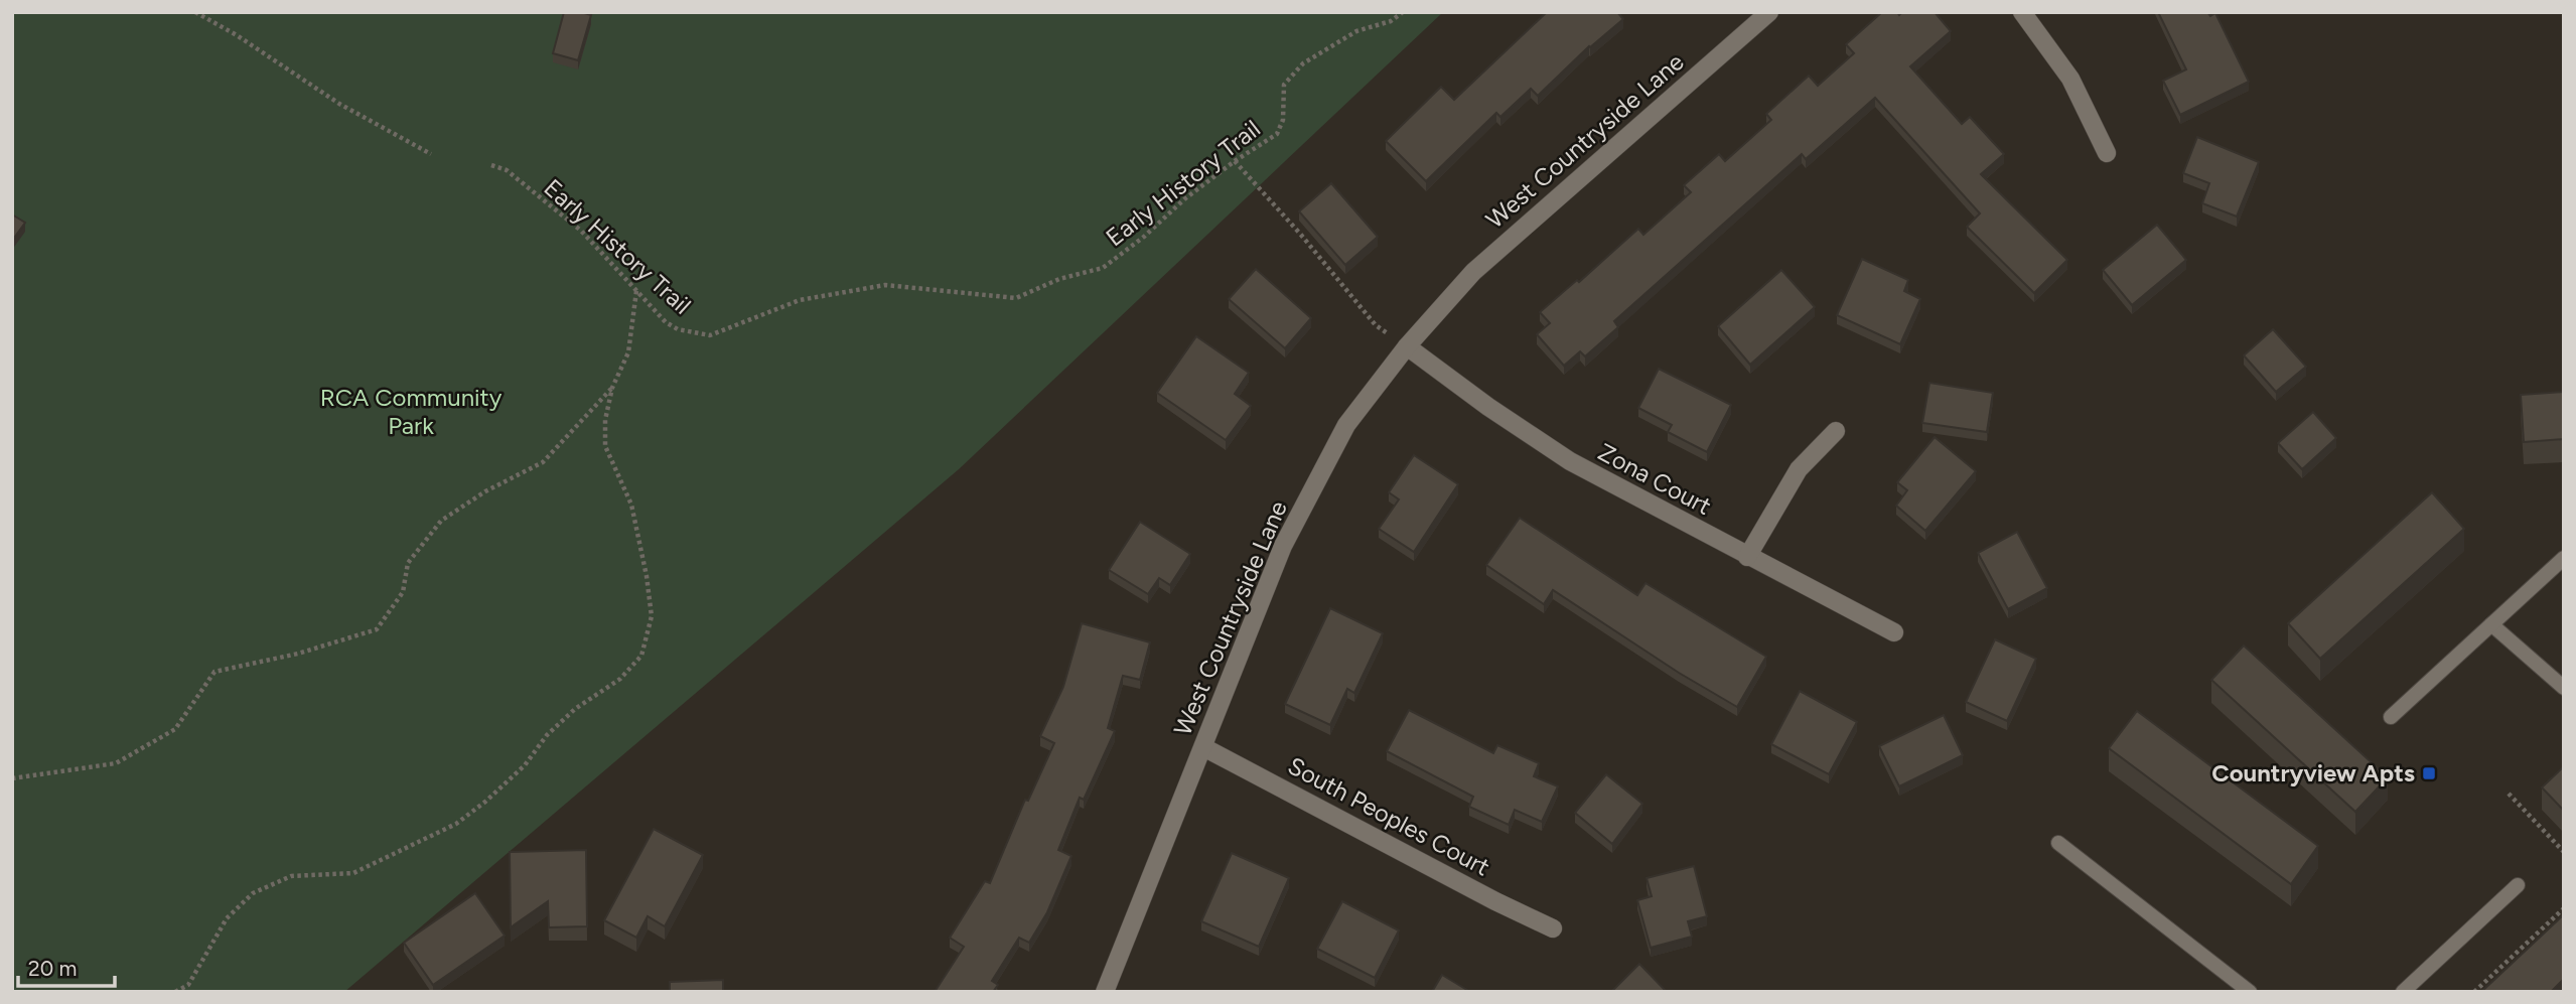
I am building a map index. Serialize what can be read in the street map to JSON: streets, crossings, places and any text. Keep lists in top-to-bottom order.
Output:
{
  "streets": {
    "street": ["West Countryside Lane", "Zona Court", "South Peoples Court"],
    "path": ["Early History Trail"]
  },
  "crossings": [
    ["West Countryside Lane", "Zona Court"],
    ["West Countryside Lane", "South Peoples Court"]
  ],
  "parks": ["RCA Community Park"],
  "places": {
    "transit": ["Countryview Apts"]
  },
  "scale_bar": "20 m"
}
